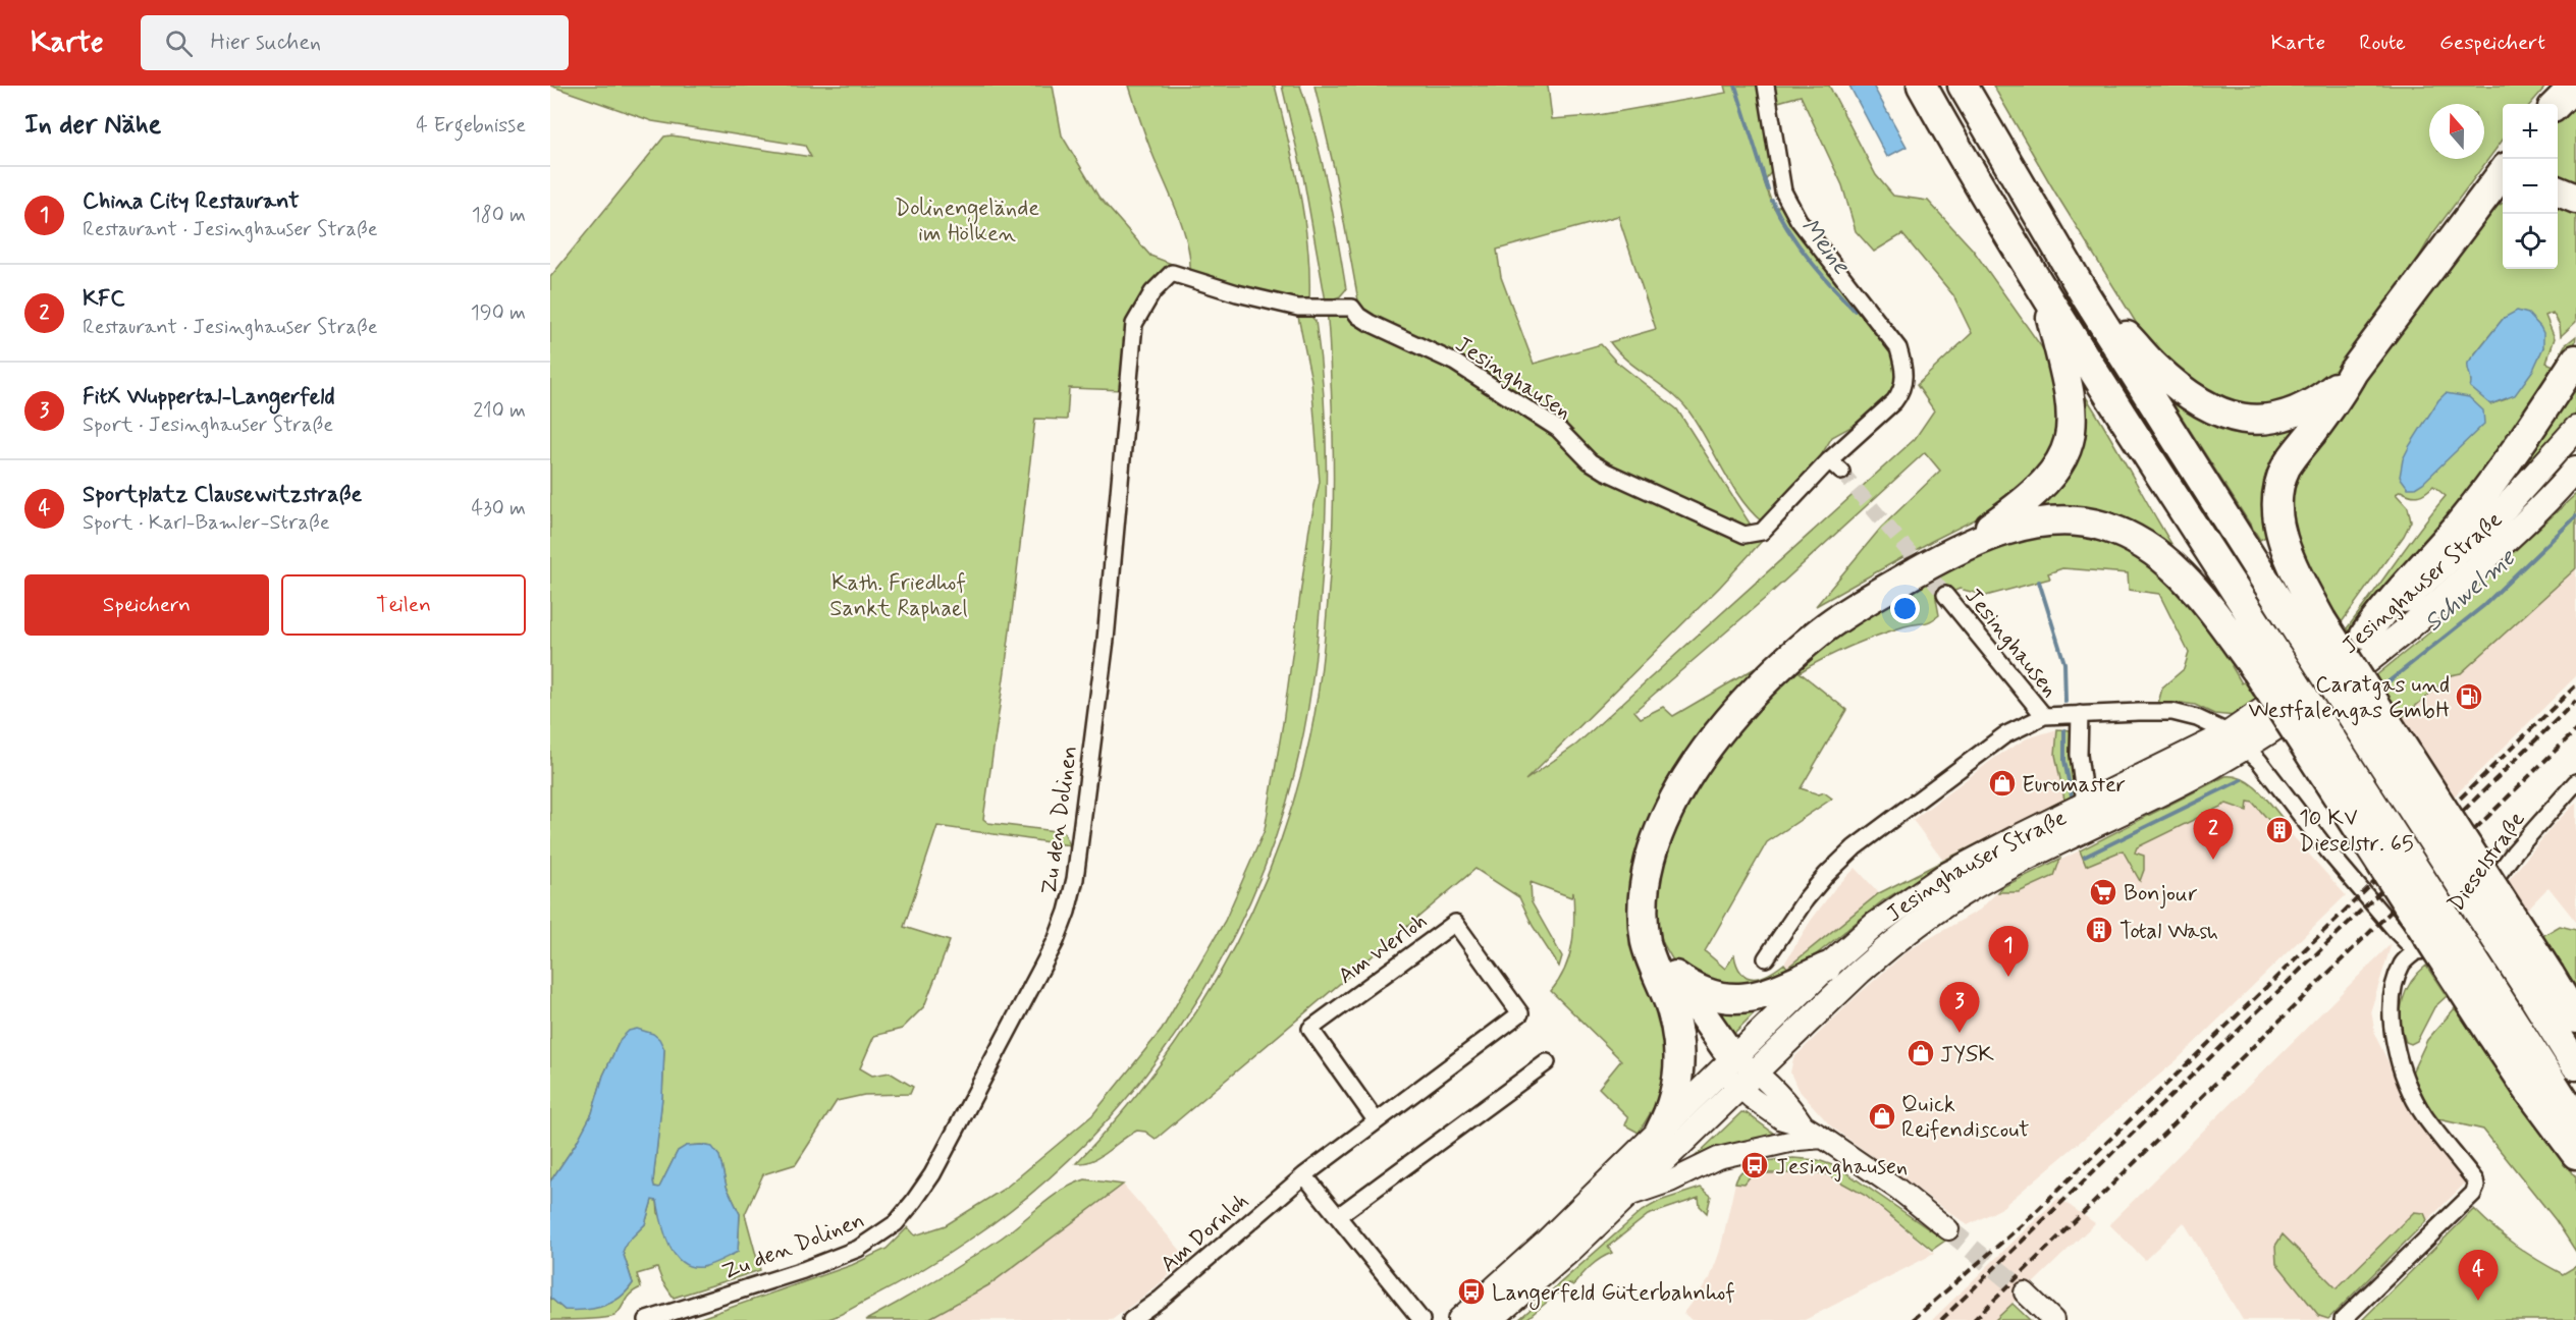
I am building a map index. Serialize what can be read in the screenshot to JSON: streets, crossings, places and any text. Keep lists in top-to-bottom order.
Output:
{
  "streets": {
    "main road": ["Jesinghauser Straße"],
    "street": [
      "Jesinghausen",
      "Zu den Dolinen",
      "Dieselstraße",
      "Am Werloh",
      "Am Dornloh"
    ]
  },
  "crossings": [
    ["Jesinghausen", "Jesinghauser Straße"],
    ["Jesinghausen", "Zu den Dolinen"],
    ["Am Werloh", "Am Dornloh"]
  ],
  "water": ["Meine", "Schwelme"],
  "parks": ["Dolinengelände im Hölken", "Kath. Friedhof Sankt Raphael"],
  "places": {
    "fuel station": ["Caratgas und Westfalengas GmbH"],
    "shop": ["Euromaster", "JYSK", "Quick Reifendiscout"],
    "building": ["10 KV Dieselstr. 65", "Total Wash"],
    "supermarket": ["Bonjour"],
    "bus stop": ["Jesinghausen", "Langerfeld Güterbahnhof"]
  },
  "north": "top",
  "page": {
    "header": "Karte",
    "search": "Hier suchen",
    "nav": ["Karte", "Route", "Gespeichert"],
    "heading": ["In der Nähe", "4 Ergebnisse"],
    "map_buttons": ["+", "−"],
    "list": [
      {
        "mark": "1",
        "name": "China City Restaurant",
        "note": "Restaurant · Jesinghauser Straße",
        "value": "180 m"
      },
      {
        "mark": "2",
        "name": "KFC",
        "note": "Restaurant · Jesinghauser Straße",
        "value": "190 m"
      },
      {
        "mark": "3",
        "name": "FitX Wuppertal-Langerfeld",
        "note": "Sport · Jesinghauser Straße",
        "value": "210 m"
      },
      {
        "mark": "4",
        "name": "Sportplatz Clausewitzstraße",
        "note": "Sport · Karl-Bamler-Straße",
        "value": "430 m"
      }
    ],
    "buttons": ["Speichern", "Teilen"],
    "pins": [
      "2",
      "1",
      "3",
      "4"
    ]
  }
}
